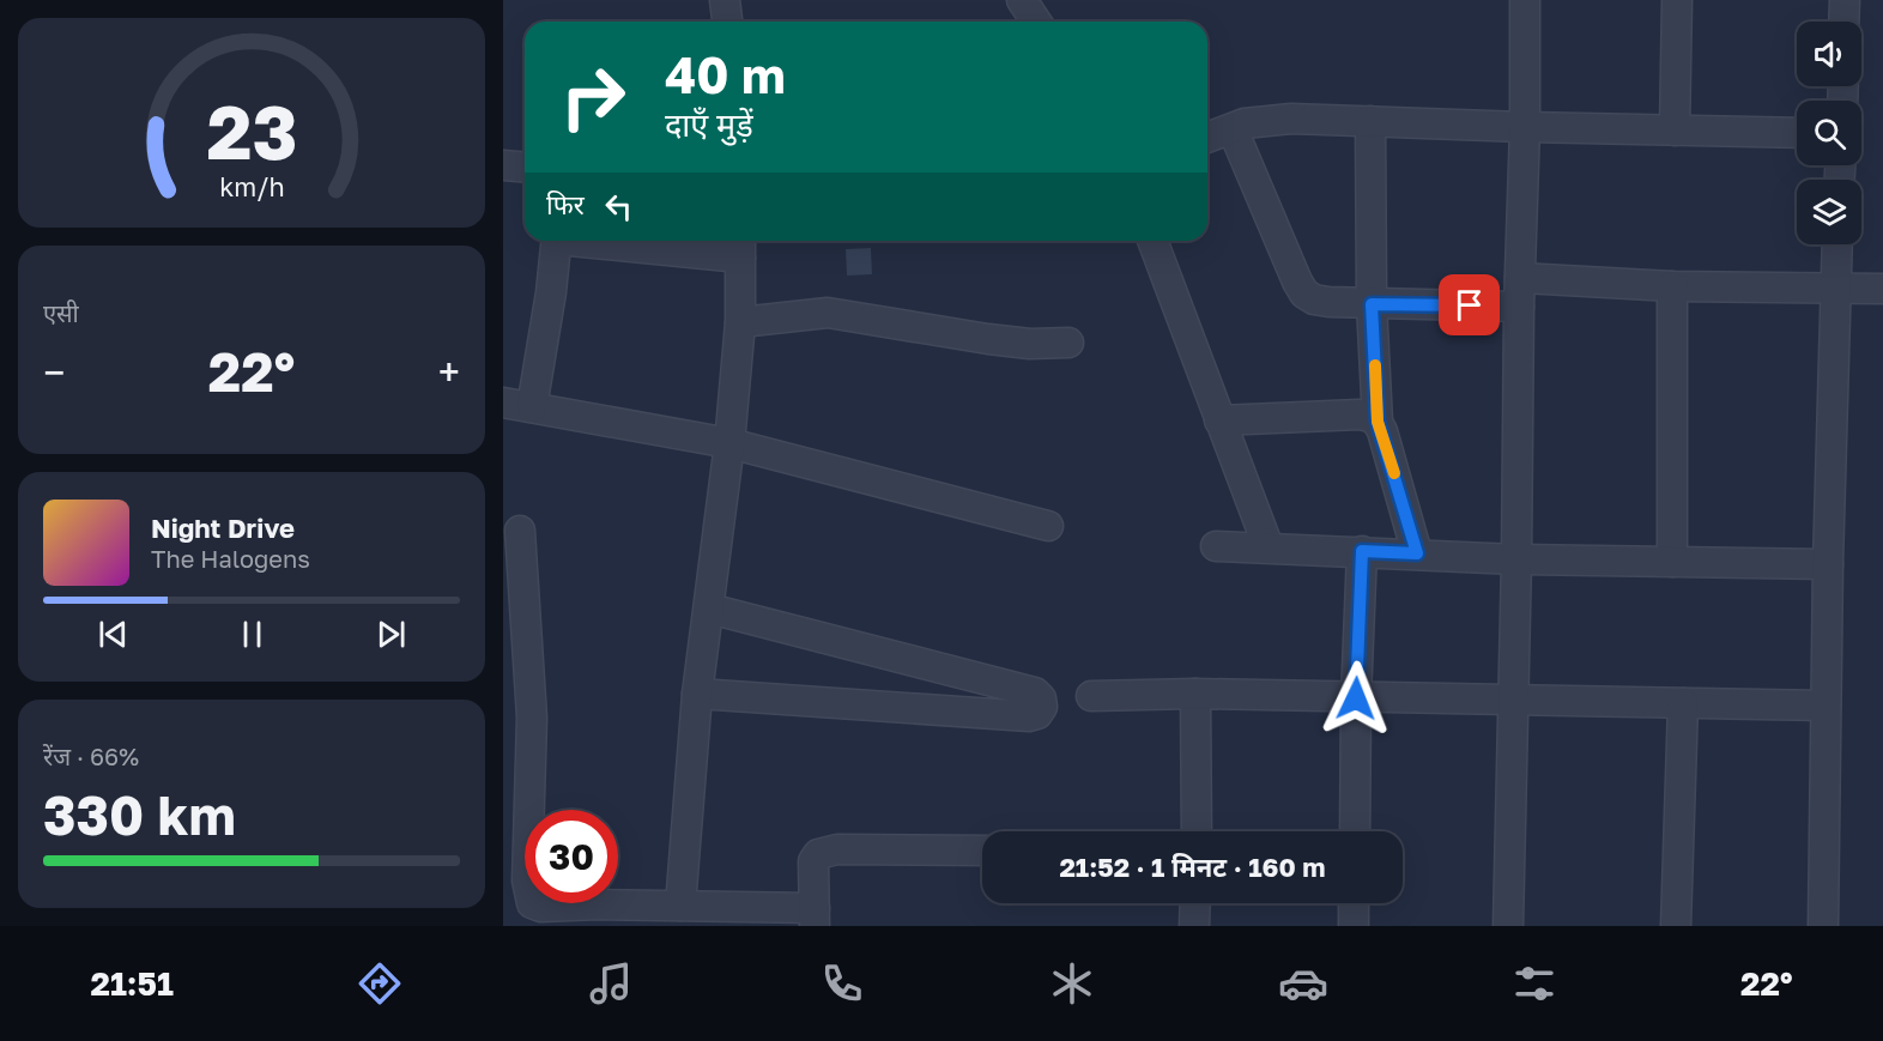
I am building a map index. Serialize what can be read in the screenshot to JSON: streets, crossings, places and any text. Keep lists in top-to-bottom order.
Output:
{
  "page": {
    "turn": ["40 m", "दाएँ मुड़ें"],
    "then": "फिर",
    "tile": [
      "एसी",
      ["रेंज · 66%", "330 km"]
    ],
    "heat": ["−", "22°", "+"],
    "song": ["Night Drive", "The Halogens"],
    "limit": "30",
    "trip": "21:52 · 1 मिनट · 160 m",
    "tabs": ["21:51", "22°"],
    "gauge": ["23", "km/h"]
  }
}
